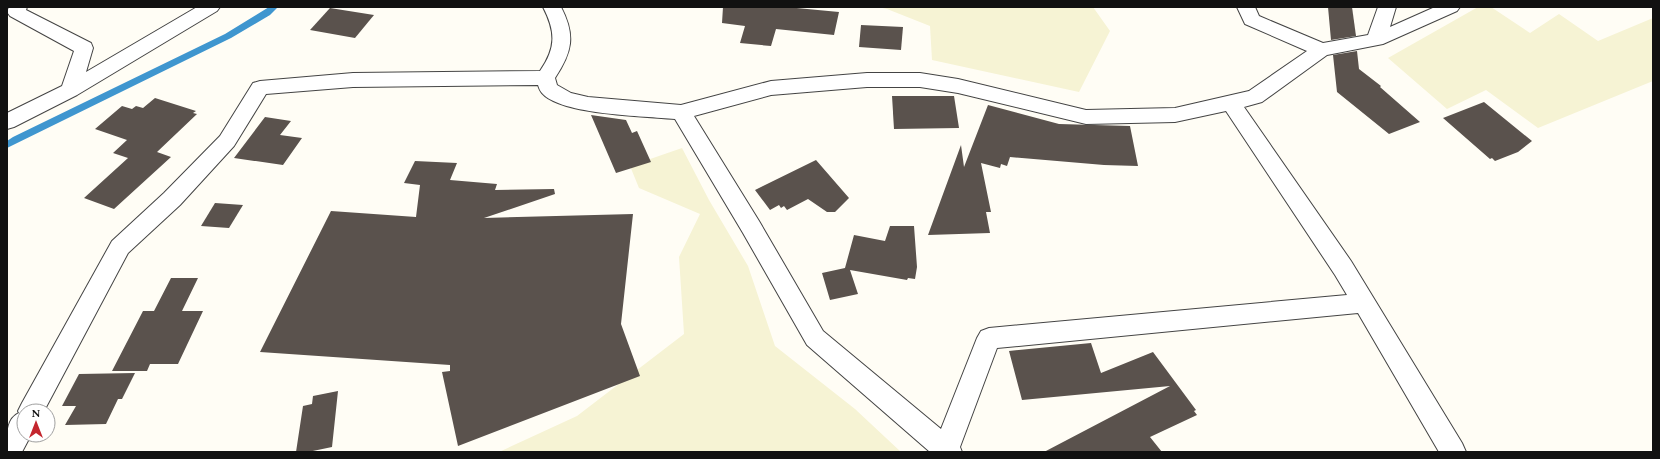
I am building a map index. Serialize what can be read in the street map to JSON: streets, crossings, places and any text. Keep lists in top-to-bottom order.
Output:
{
  "north": "top"
}
